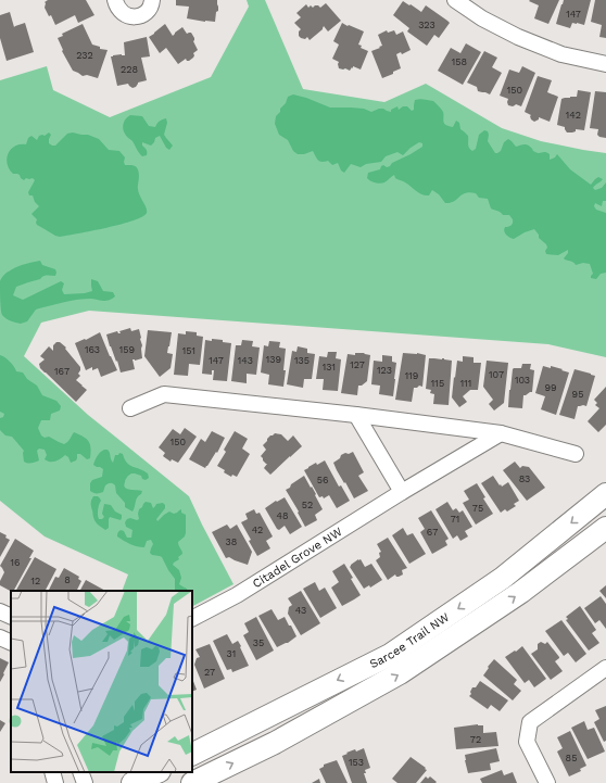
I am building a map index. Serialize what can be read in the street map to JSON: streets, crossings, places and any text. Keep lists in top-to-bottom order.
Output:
{
  "streets": {
    "main road": ["Sarcee Trail NW"],
    "street": ["Citadel Grove NW"]
  },
  "house_numbers": [
    "147",
    "323",
    "232",
    "158",
    "228",
    "150",
    "142",
    "163",
    "159",
    "151",
    "139",
    "147",
    "143",
    "135",
    "127",
    "131",
    "123",
    "167",
    "107",
    "119",
    "103",
    "115",
    "111",
    "99",
    "95",
    "150",
    "83",
    "56",
    "52",
    "75",
    "48",
    "71",
    "42",
    "67",
    "38",
    "16",
    "8",
    "12",
    "43",
    "35",
    "31",
    "27",
    "72",
    "85",
    "153"
  ]
}
